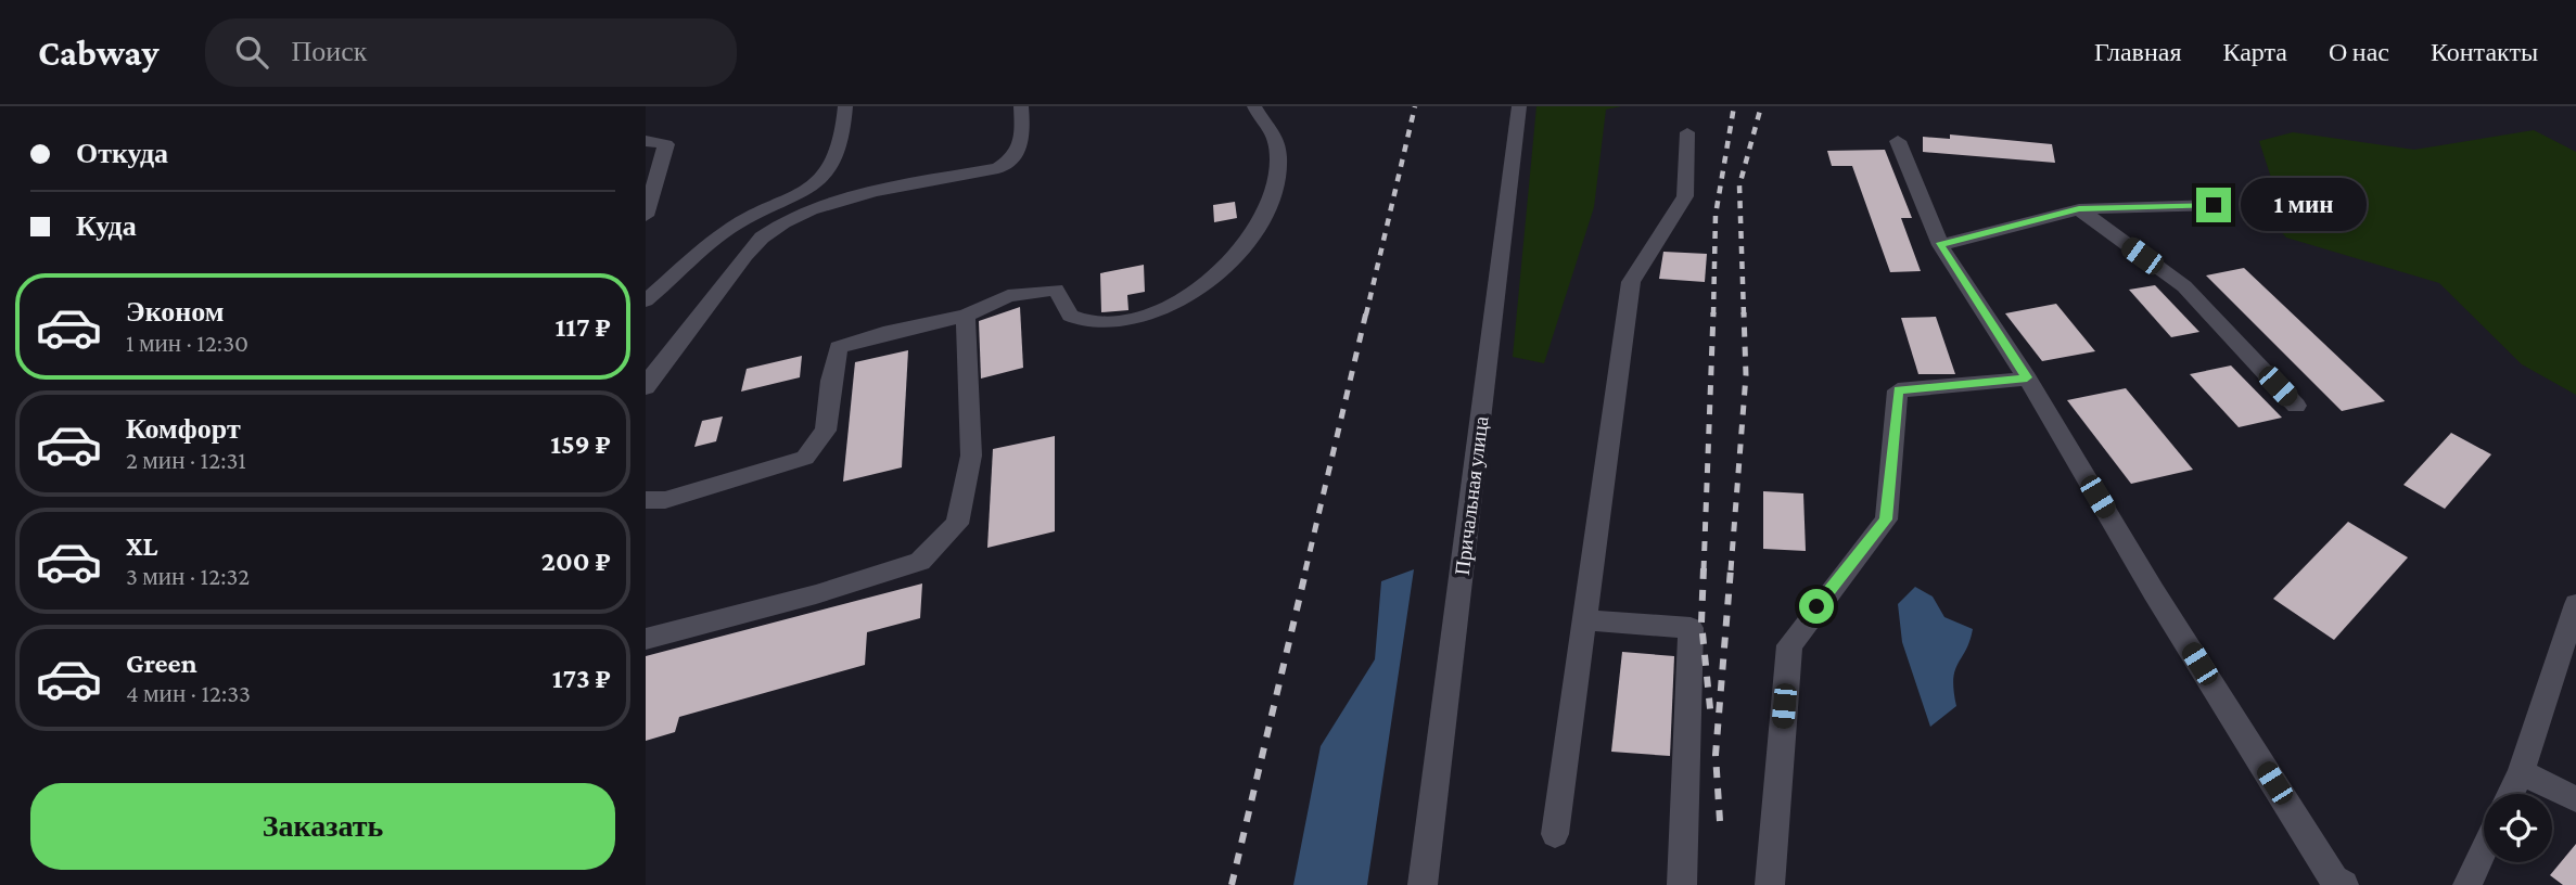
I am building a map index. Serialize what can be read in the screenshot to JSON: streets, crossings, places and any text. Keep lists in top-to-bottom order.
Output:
{
  "streets": {
    "street": ["Причальная улица"]
  },
  "page": {
    "header": "Cabway",
    "search": "Поиск",
    "nav": [
      "Главная",
      "Карта",
      "О нас",
      "Контакты"
    ],
    "banner": ["Откуда", "Куда"],
    "bubble": "1 мин",
    "list": [
      {
        "name": "Эконом",
        "note": "1 мин · 12:30",
        "value": "117 ₽"
      },
      {
        "name": "Комфорт",
        "note": "2 мин · 12:31",
        "value": "159 ₽"
      },
      {
        "name": "XL",
        "note": "3 мин · 12:32",
        "value": "200 ₽"
      },
      {
        "name": "Green",
        "note": "4 мин · 12:33",
        "value": "173 ₽"
      }
    ],
    "buttons": "Заказать"
  }
}
